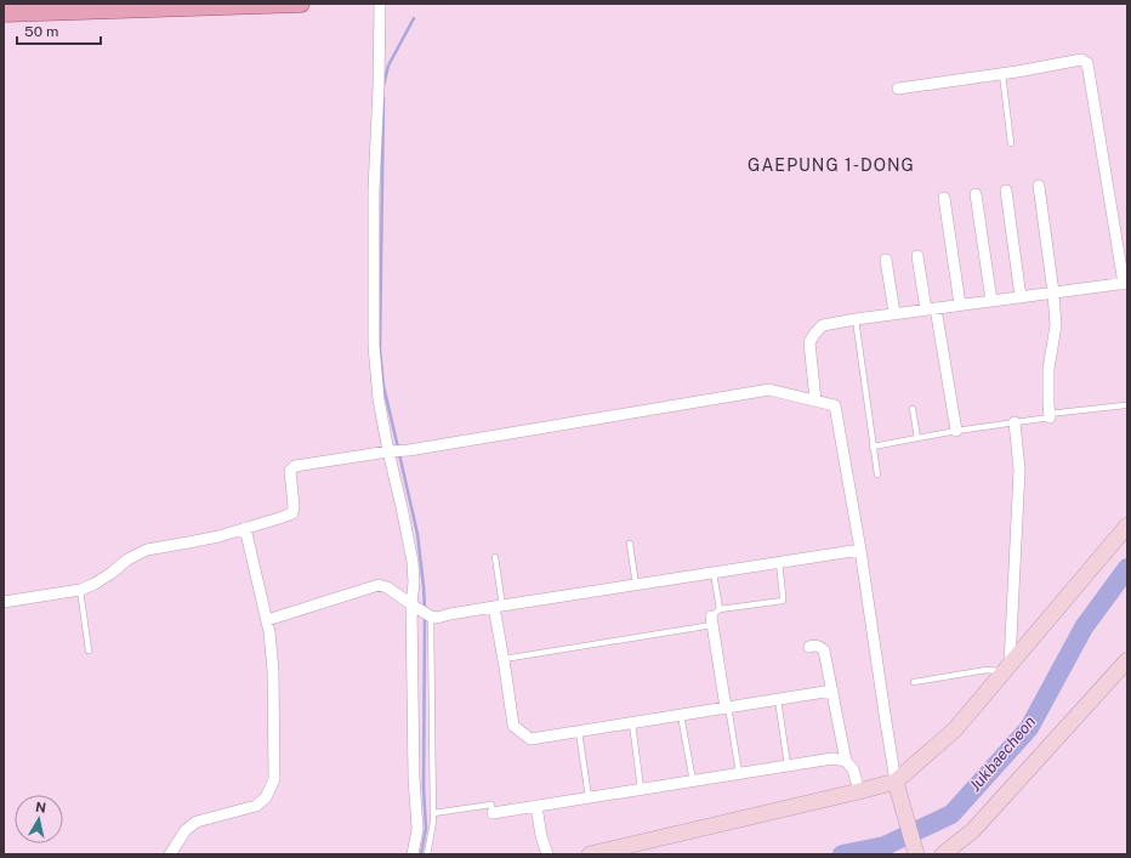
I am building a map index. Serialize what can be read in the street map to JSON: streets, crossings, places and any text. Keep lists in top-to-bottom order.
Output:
{
  "districts": ["GAEPUNG 1-DONG"],
  "water": ["Jukbaecheon"],
  "scale_bar": "50 m",
  "north": "top"
}
